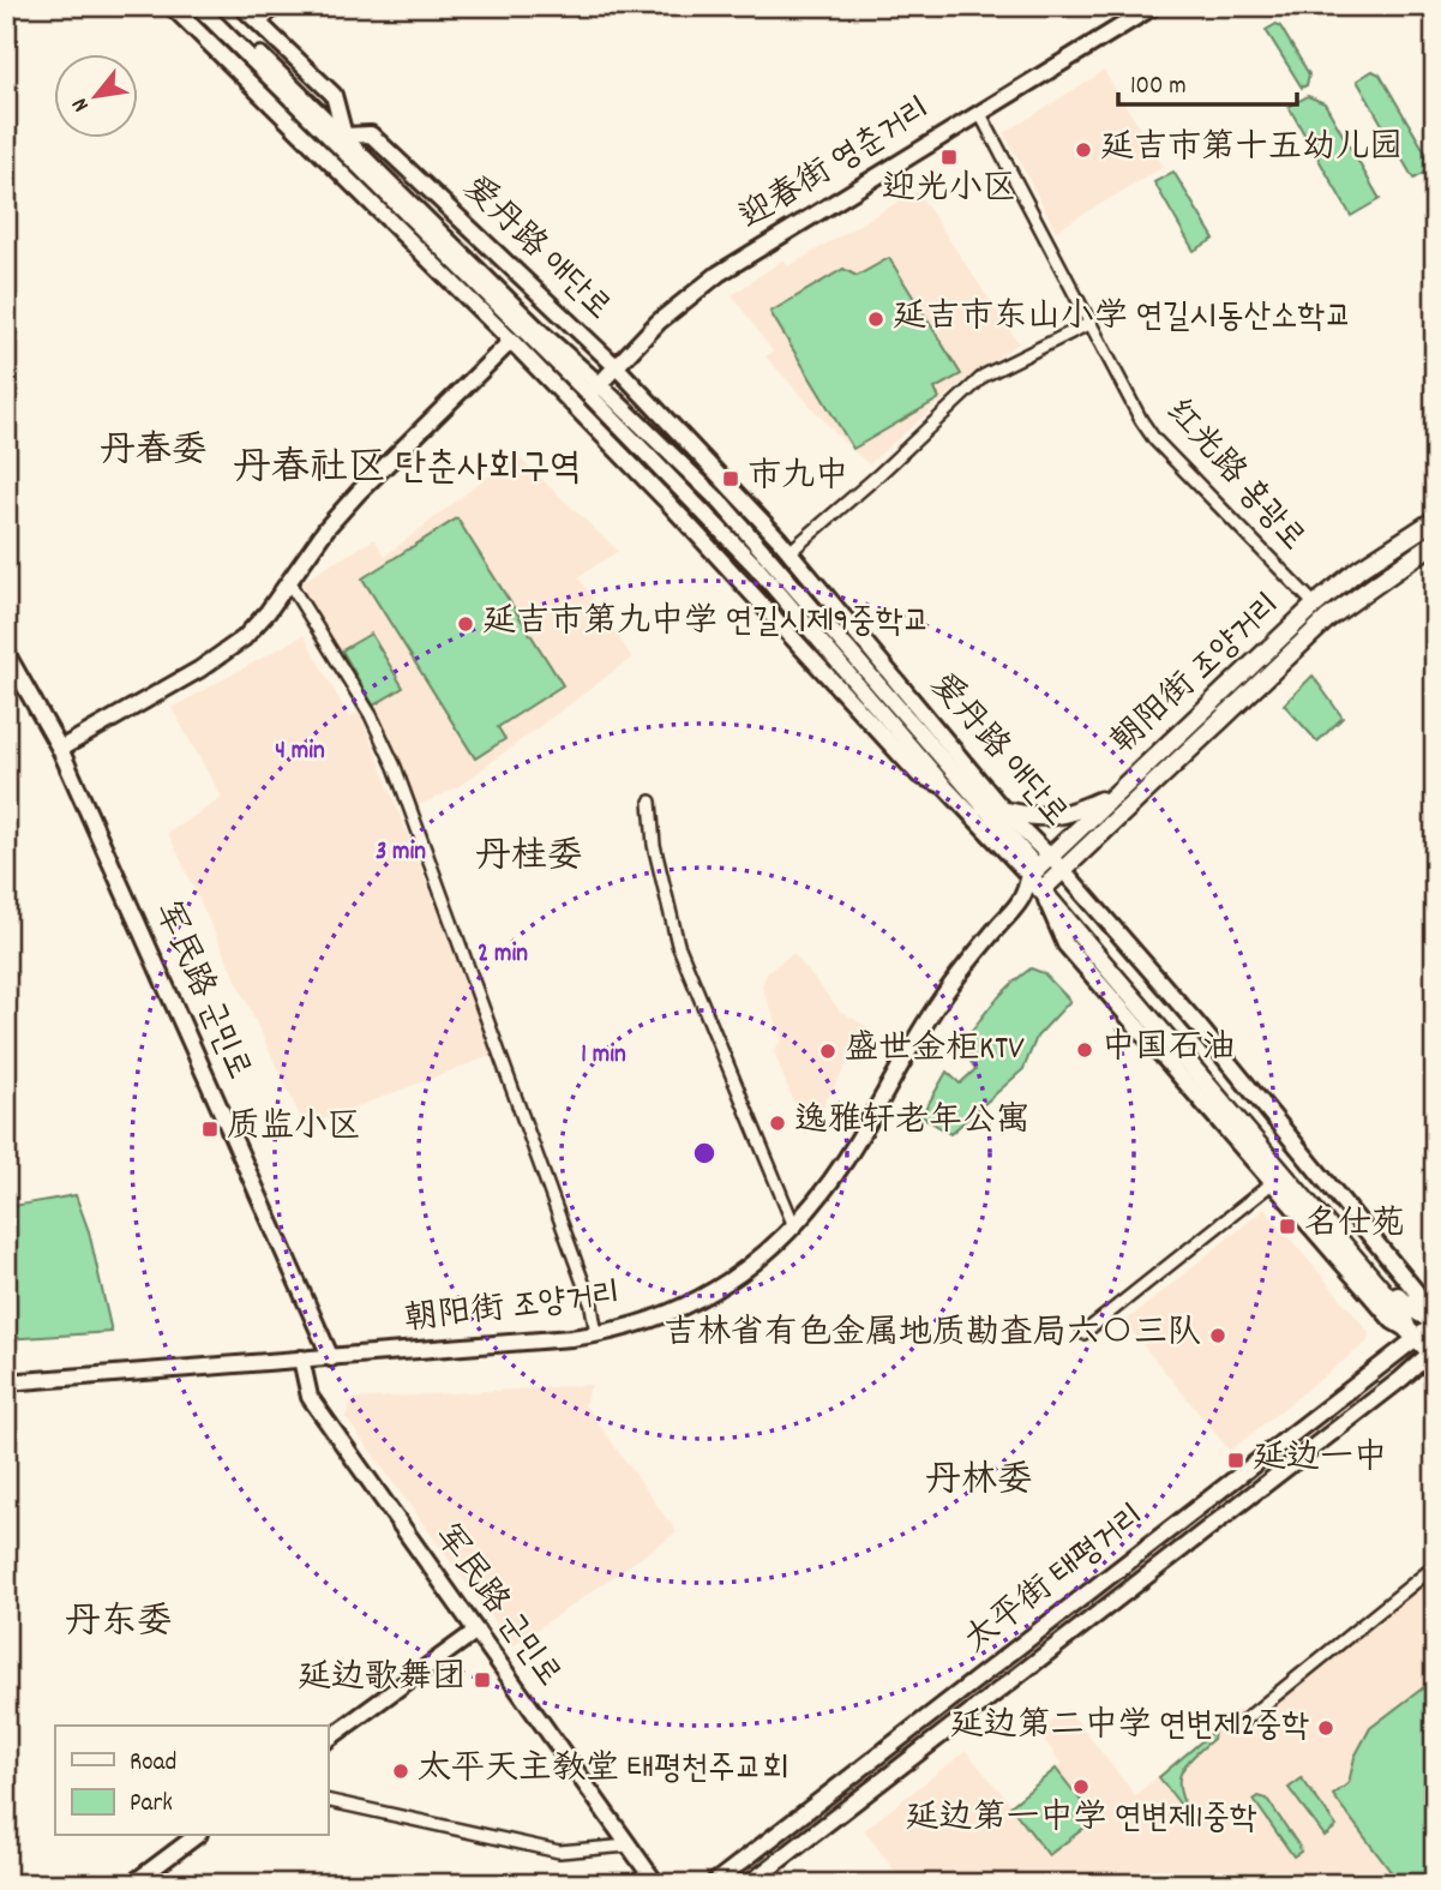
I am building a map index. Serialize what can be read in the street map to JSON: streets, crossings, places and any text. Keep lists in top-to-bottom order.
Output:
{
  "streets": {
    "main road": ["爱丹路 애단로", "朝阳街 조양거리"],
    "street": [
      "迎春街 영춘거리",
      "红光路 홍광로",
      "军民路 군민로",
      "太平街 태평거리"
    ]
  },
  "crossings": [
    ["迎春街 영춘거리", "爱丹路 애단로"],
    ["迎春街 영춘거리", "红光路 홍광로"],
    ["爱丹路 애단로", "朝阳街 조양거리"],
    ["爱丹路 애단로", "太平街 태평거리"],
    ["红光路 홍광로", "朝阳街 조양거리"],
    ["朝阳街 조양거리", "军民路 군민로"]
  ],
  "districts": [
    "丹春委",
    "丹春社区 단춘사회구역",
    "丹桂委",
    "丹林委",
    "丹东委"
  ],
  "places": {
    "other": [
      "延吉市第十五幼儿园",
      "延吉市东山小学 연길시동산소학교",
      "延吉市第九中学 연길시제9중학교",
      "中国石油",
      "盛世金柜KTV",
      "逸雅轩老年公寓",
      "吉林省有色金属地质勘查局六〇三队",
      "延边第二中学 연변제2중학",
      "太平天主教堂 태평천주교회",
      "延边第一中学 연변제1중학"
    ],
    "transit": [
      "迎光小区",
      "市九中",
      "质监小区",
      "名仕苑",
      "延边一中",
      "延边歌舞团"
    ]
  },
  "legend": ["Road", "Park"],
  "scale_bar": "100 m",
  "north": "bottom left",
  "rings": [
    "4 min",
    "3 min",
    "2 min",
    "1 min"
  ]
}
